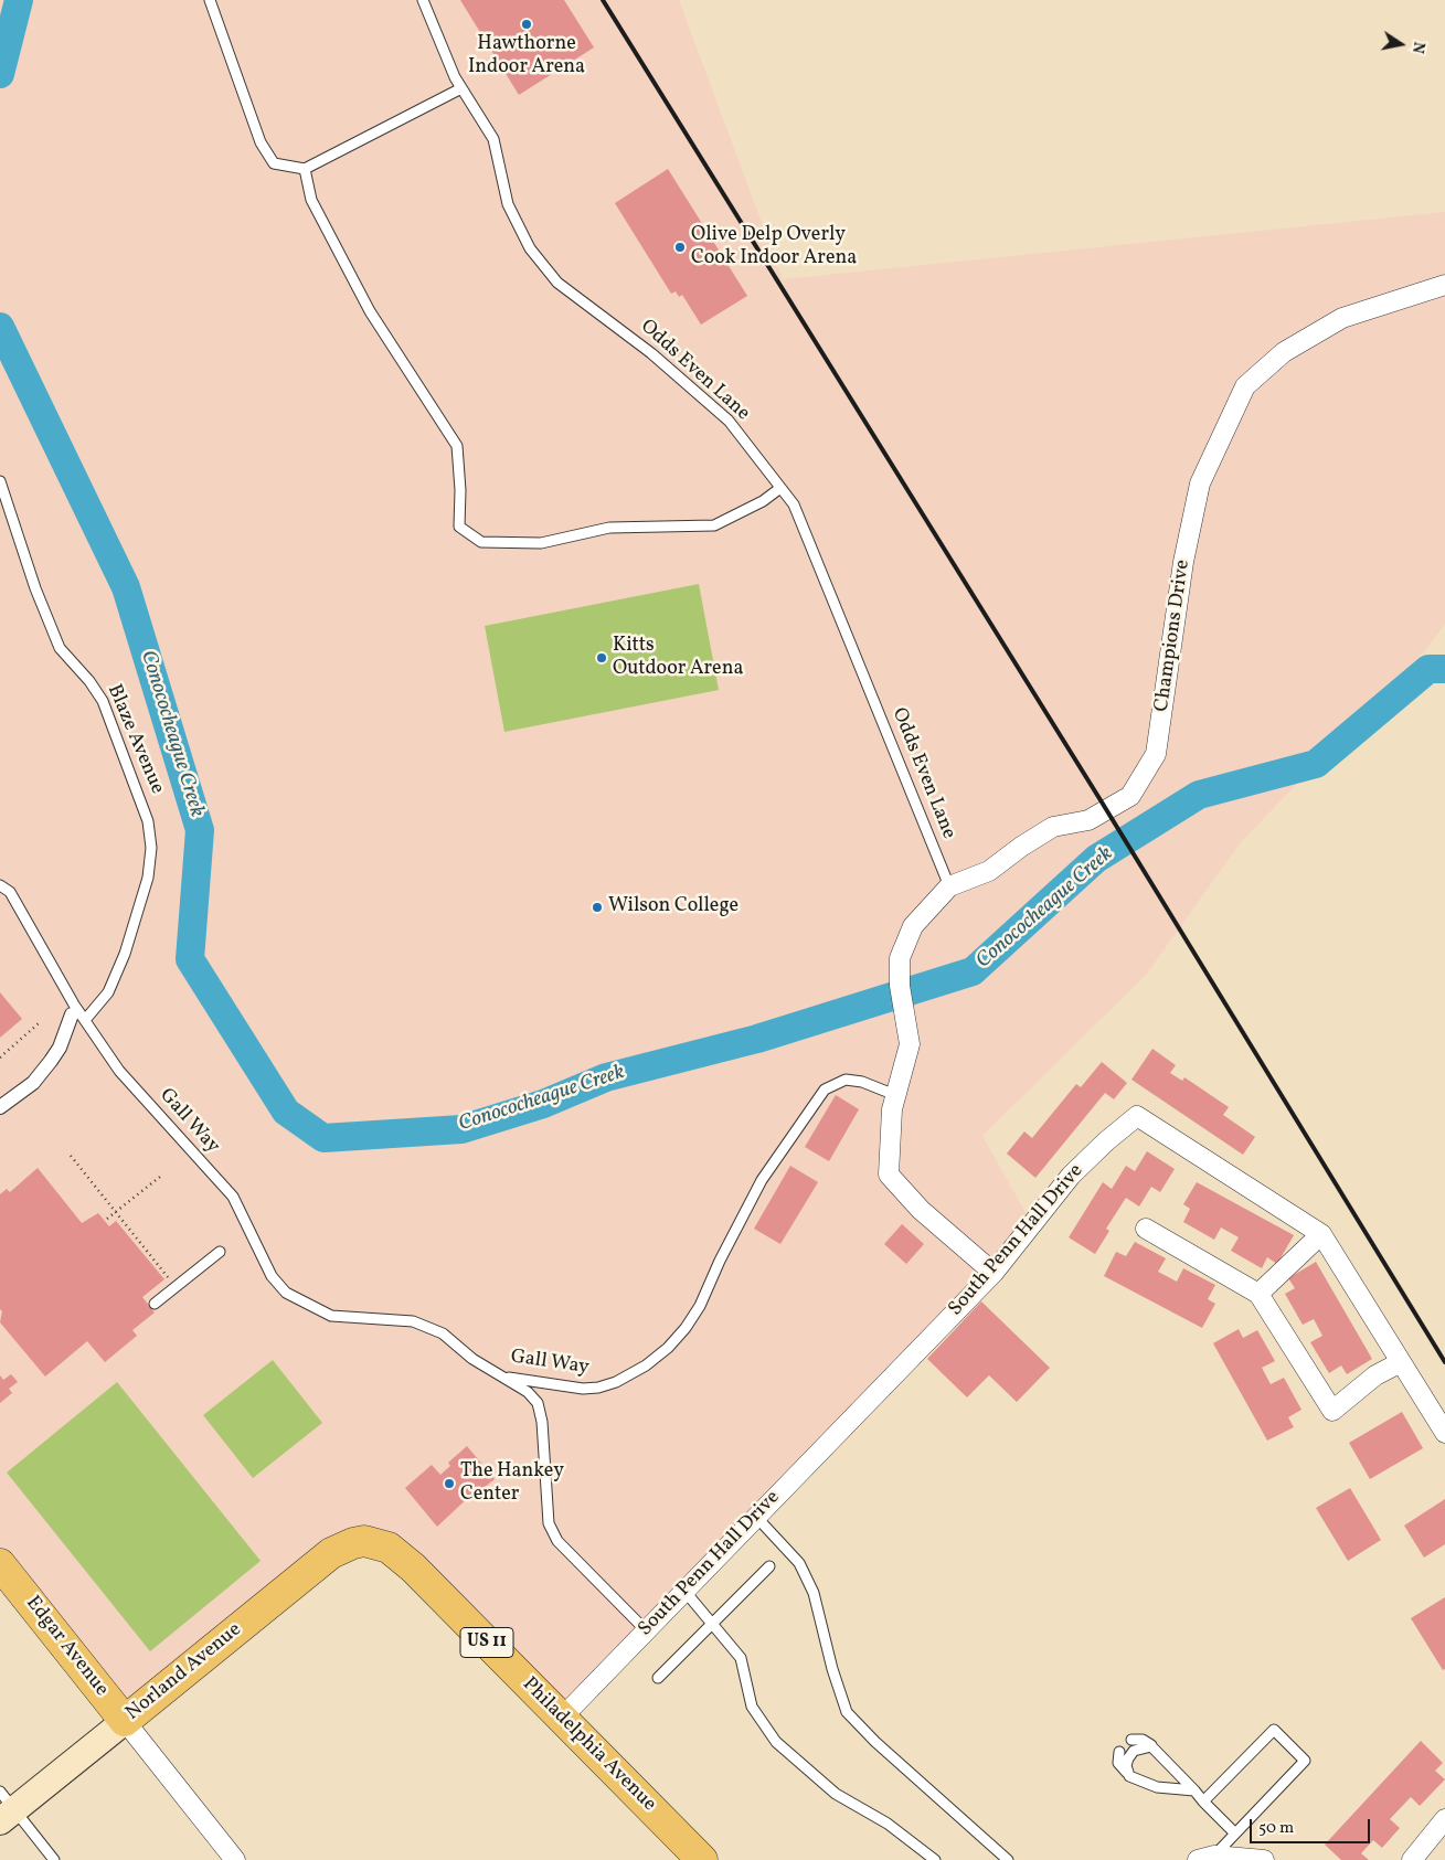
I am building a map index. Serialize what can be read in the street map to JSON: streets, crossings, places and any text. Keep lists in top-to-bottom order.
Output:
{
  "streets": {
    "main road": [
      "US 11",
      "Edgar Avenue",
      "Norland Avenue",
      "Philadelphia Avenue"
    ],
    "street": ["Champions Drive", "South Penn Hall Drive"],
    "lane": ["Odds Even Lane", "Blaze Avenue", "Gall Way"]
  },
  "crossings": [
    ["Odds Even Lane", "Champions Drive"],
    ["Champions Drive", "Gall Way"],
    ["Champions Drive", "South Penn Hall Drive"],
    ["Blaze Avenue", "Gall Way"],
    ["South Penn Hall Drive", "Philadelphia Avenue"],
    ["Edgar Avenue", "Norland Avenue"],
    ["Norland Avenue", "Philadelphia Avenue"]
  ],
  "water": ["Conococheague Creek"],
  "places": [
    "Hawthorne Indoor Arena",
    "Olive Delp Overly Cook Indoor Arena",
    "Kitts Outdoor Arena",
    "Wilson College",
    "The Hankey Center"
  ],
  "scale_bar": "50 m",
  "north": "right"
}
